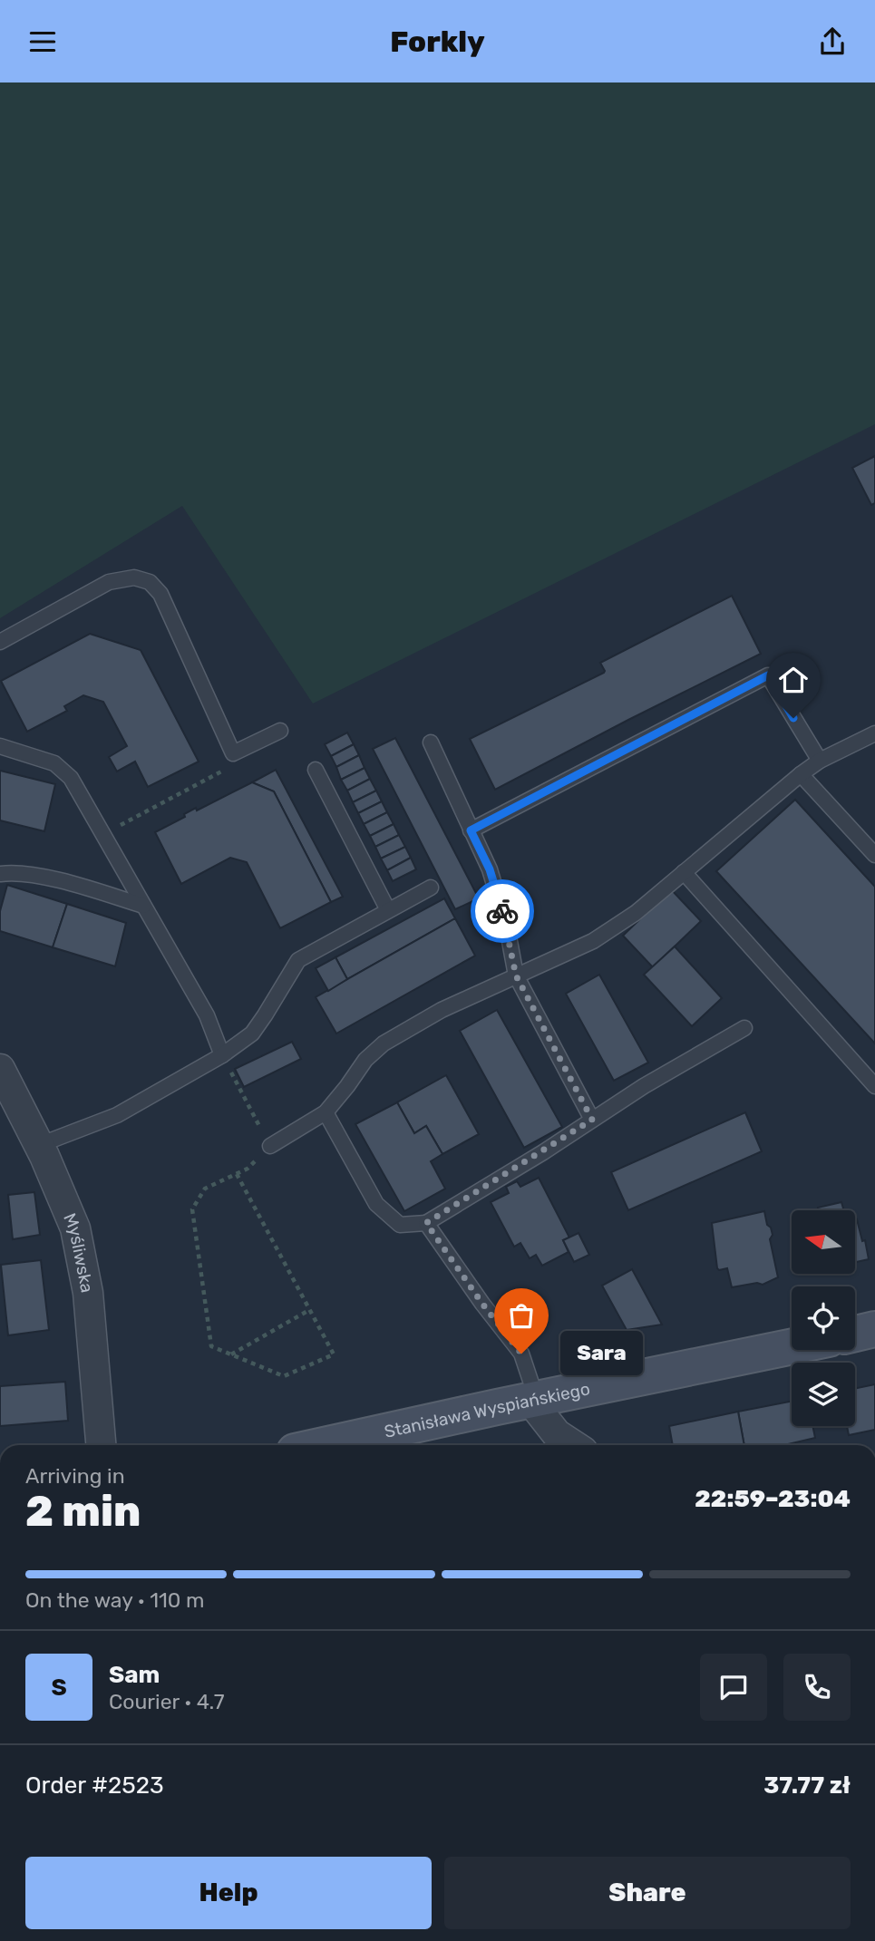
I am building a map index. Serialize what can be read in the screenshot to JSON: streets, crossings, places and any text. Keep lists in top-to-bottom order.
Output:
{
  "streets": {
    "main road": ["Stanisława Wyspiańskiego"],
    "street": ["Myśliwska"]
  },
  "places": ["Sara"],
  "north": "left",
  "page": {
    "header": "Forkly",
    "bubble": "Sara",
    "heading": ["2 min", "Arriving in", "22:59–23:04"],
    "panel": [
      "Sam",
      "Courier · 4.7",
      "Order #2523",
      "37.77 zł"
    ],
    "bar": "On the way · 110 m",
    "round": "S",
    "buttons": ["Help", "Share"]
  }
}
